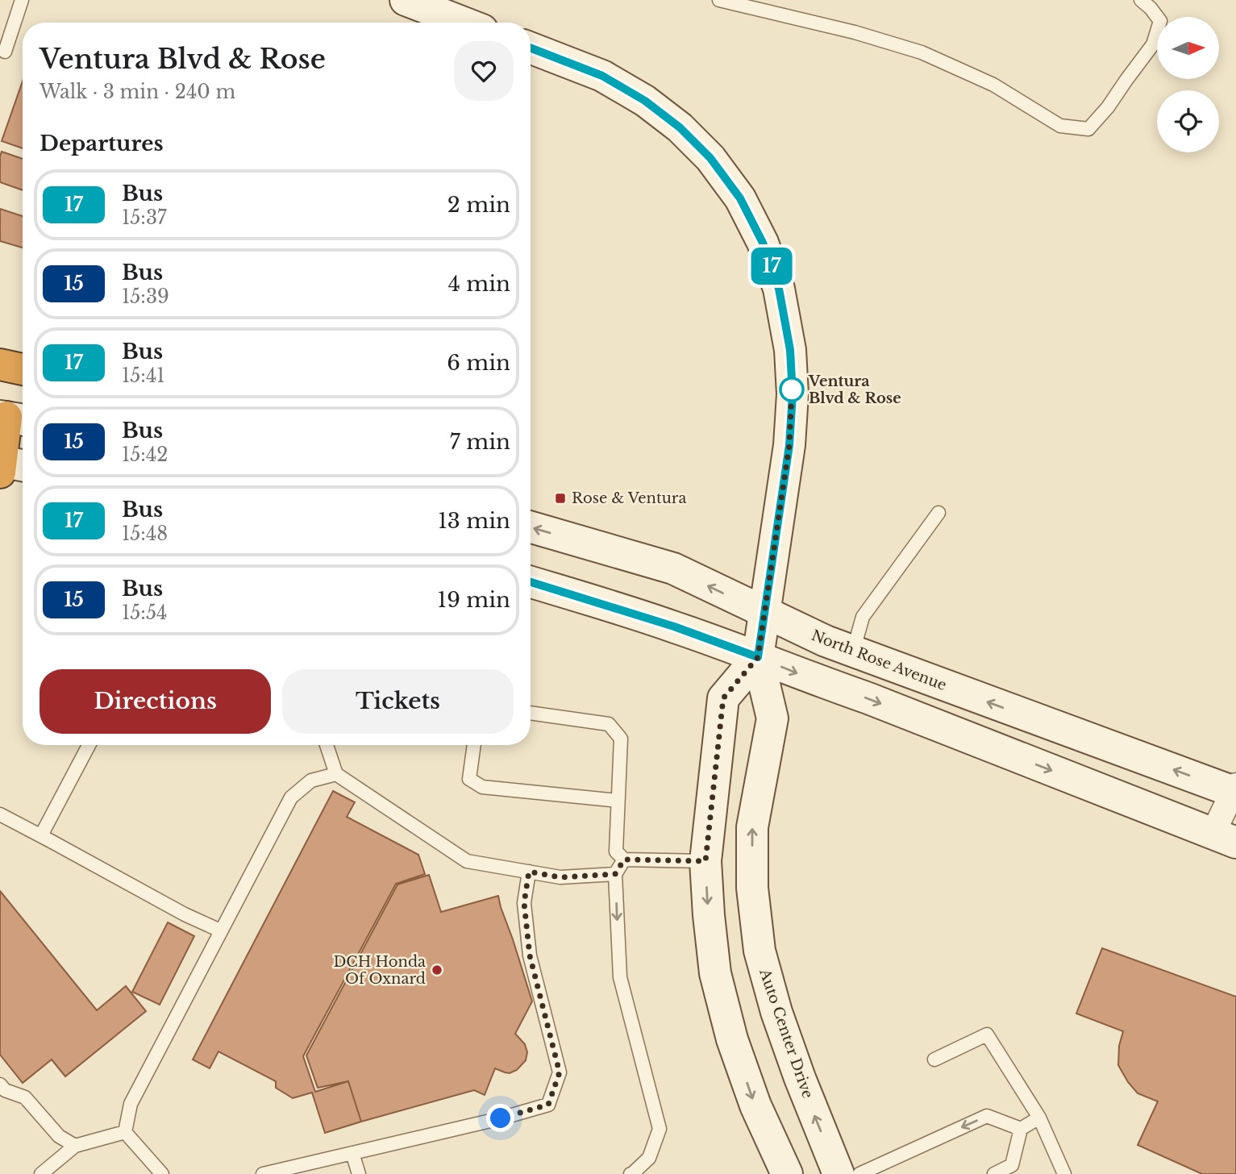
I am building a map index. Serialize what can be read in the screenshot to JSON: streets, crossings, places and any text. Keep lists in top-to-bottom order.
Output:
{
  "streets": {
    "street": ["North Rose Avenue", "Auto Center Drive"]
  },
  "places": {
    "other": ["Ventura Blvd & Rose", "DCH Honda Of Oxnard"],
    "transit": ["Rose & Ventura"]
  },
  "lines": ["bus line 17"],
  "north": "right",
  "page": {
    "on_map": "17",
    "heading": [
      ["Ventura Blvd & Rose", "Walk · 3 min · 240 m"],
      "Departures"
    ],
    "list": [
      {
        "mark": "17",
        "name": "Bus",
        "note": "15:37",
        "value": "2 min"
      },
      {
        "mark": "15",
        "name": "Bus",
        "note": "15:39",
        "value": "4 min"
      },
      {
        "mark": "17",
        "name": "Bus",
        "note": "15:41",
        "value": "6 min"
      },
      {
        "mark": "15",
        "name": "Bus",
        "note": "15:42",
        "value": "7 min"
      },
      {
        "mark": "17",
        "name": "Bus",
        "note": "15:48",
        "value": "13 min"
      },
      {
        "mark": "15",
        "name": "Bus",
        "note": "15:54",
        "value": "19 min"
      }
    ],
    "buttons": ["Directions", "Tickets"]
  }
}
